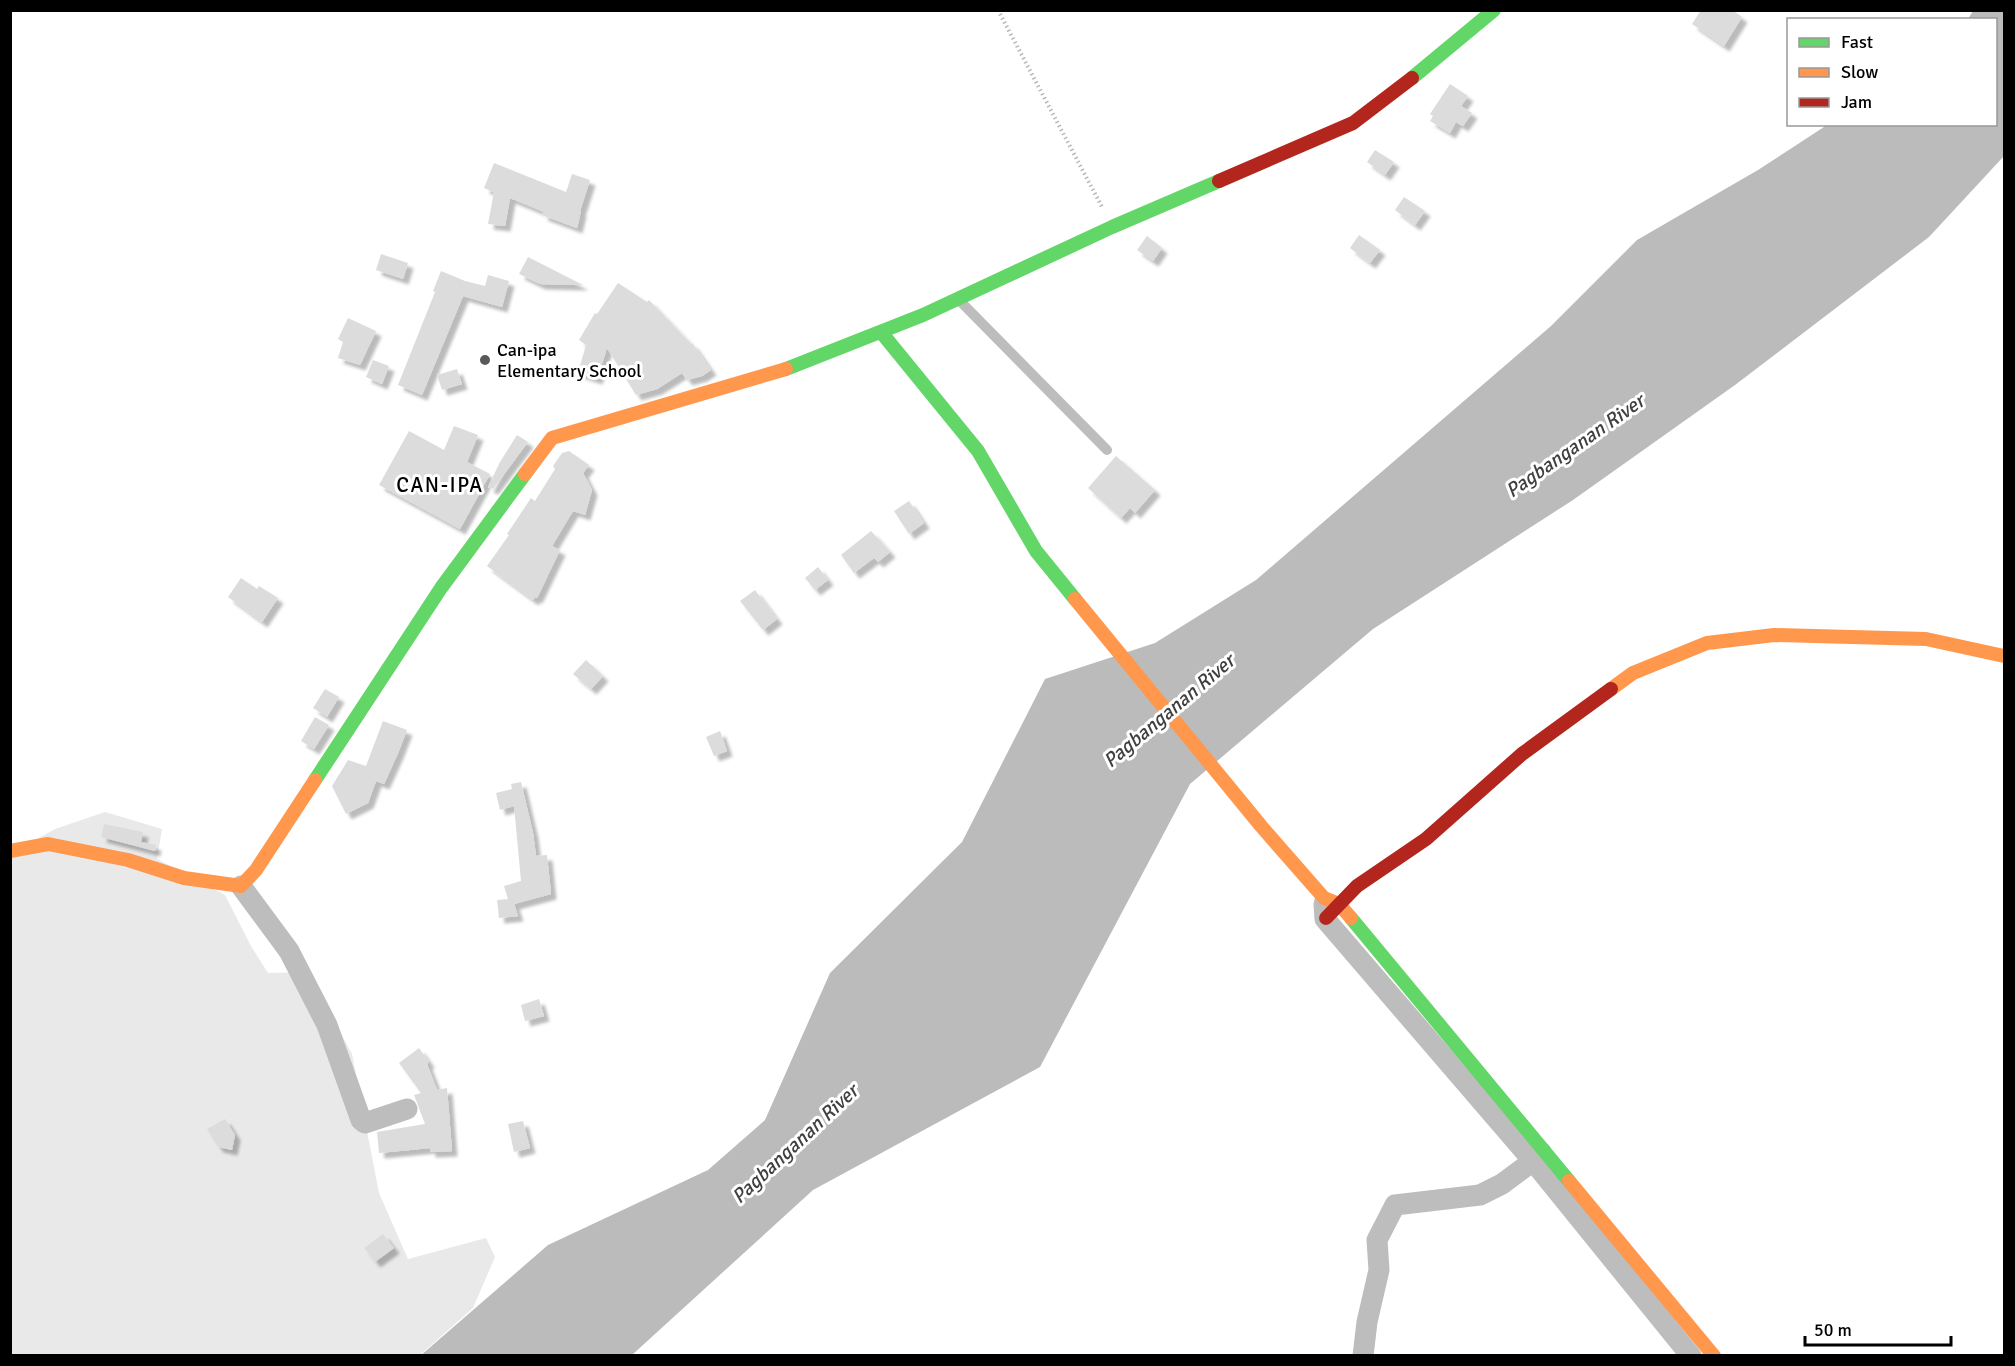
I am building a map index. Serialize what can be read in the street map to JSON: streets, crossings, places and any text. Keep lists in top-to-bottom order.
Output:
{
  "districts": ["CAN-IPA"],
  "water": ["Pagbanganan River"],
  "places": ["Can-ipa Elementary School"],
  "legend": ["Fast", "Slow", "Jam"],
  "scale_bar": "50 m"
}
